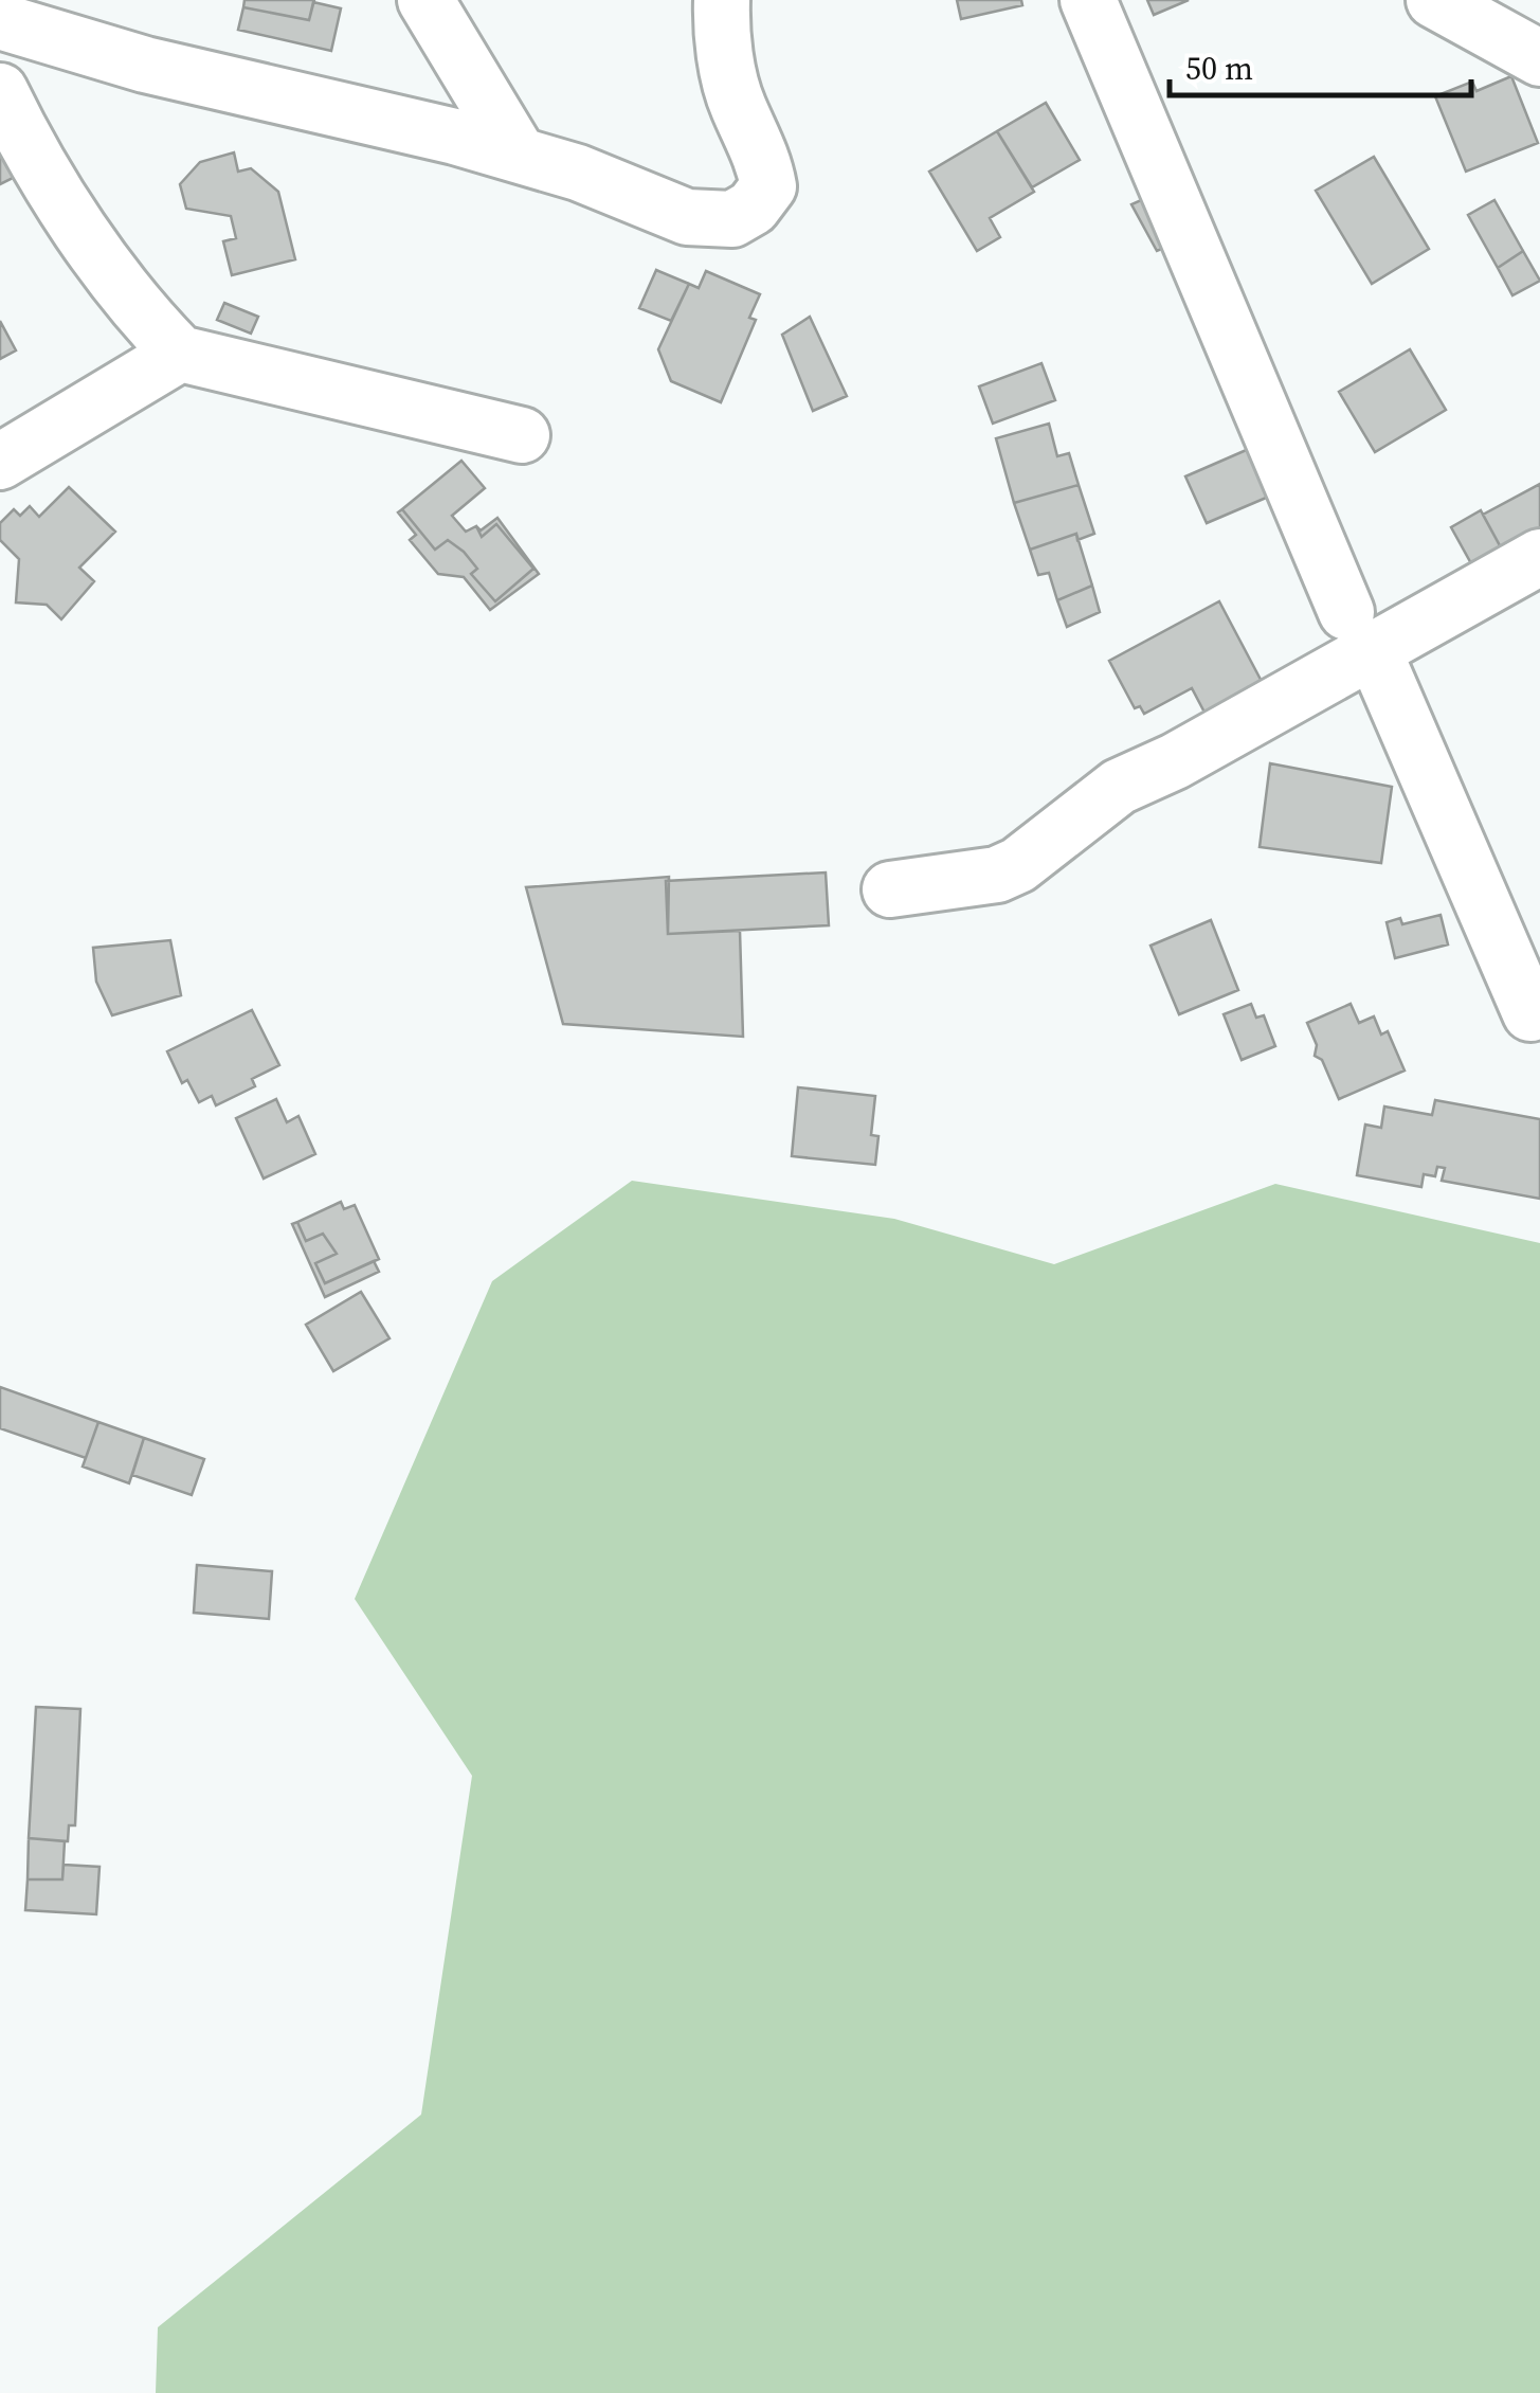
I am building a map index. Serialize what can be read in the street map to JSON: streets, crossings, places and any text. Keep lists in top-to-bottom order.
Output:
{
  "scale_bar": "50 m"
}
